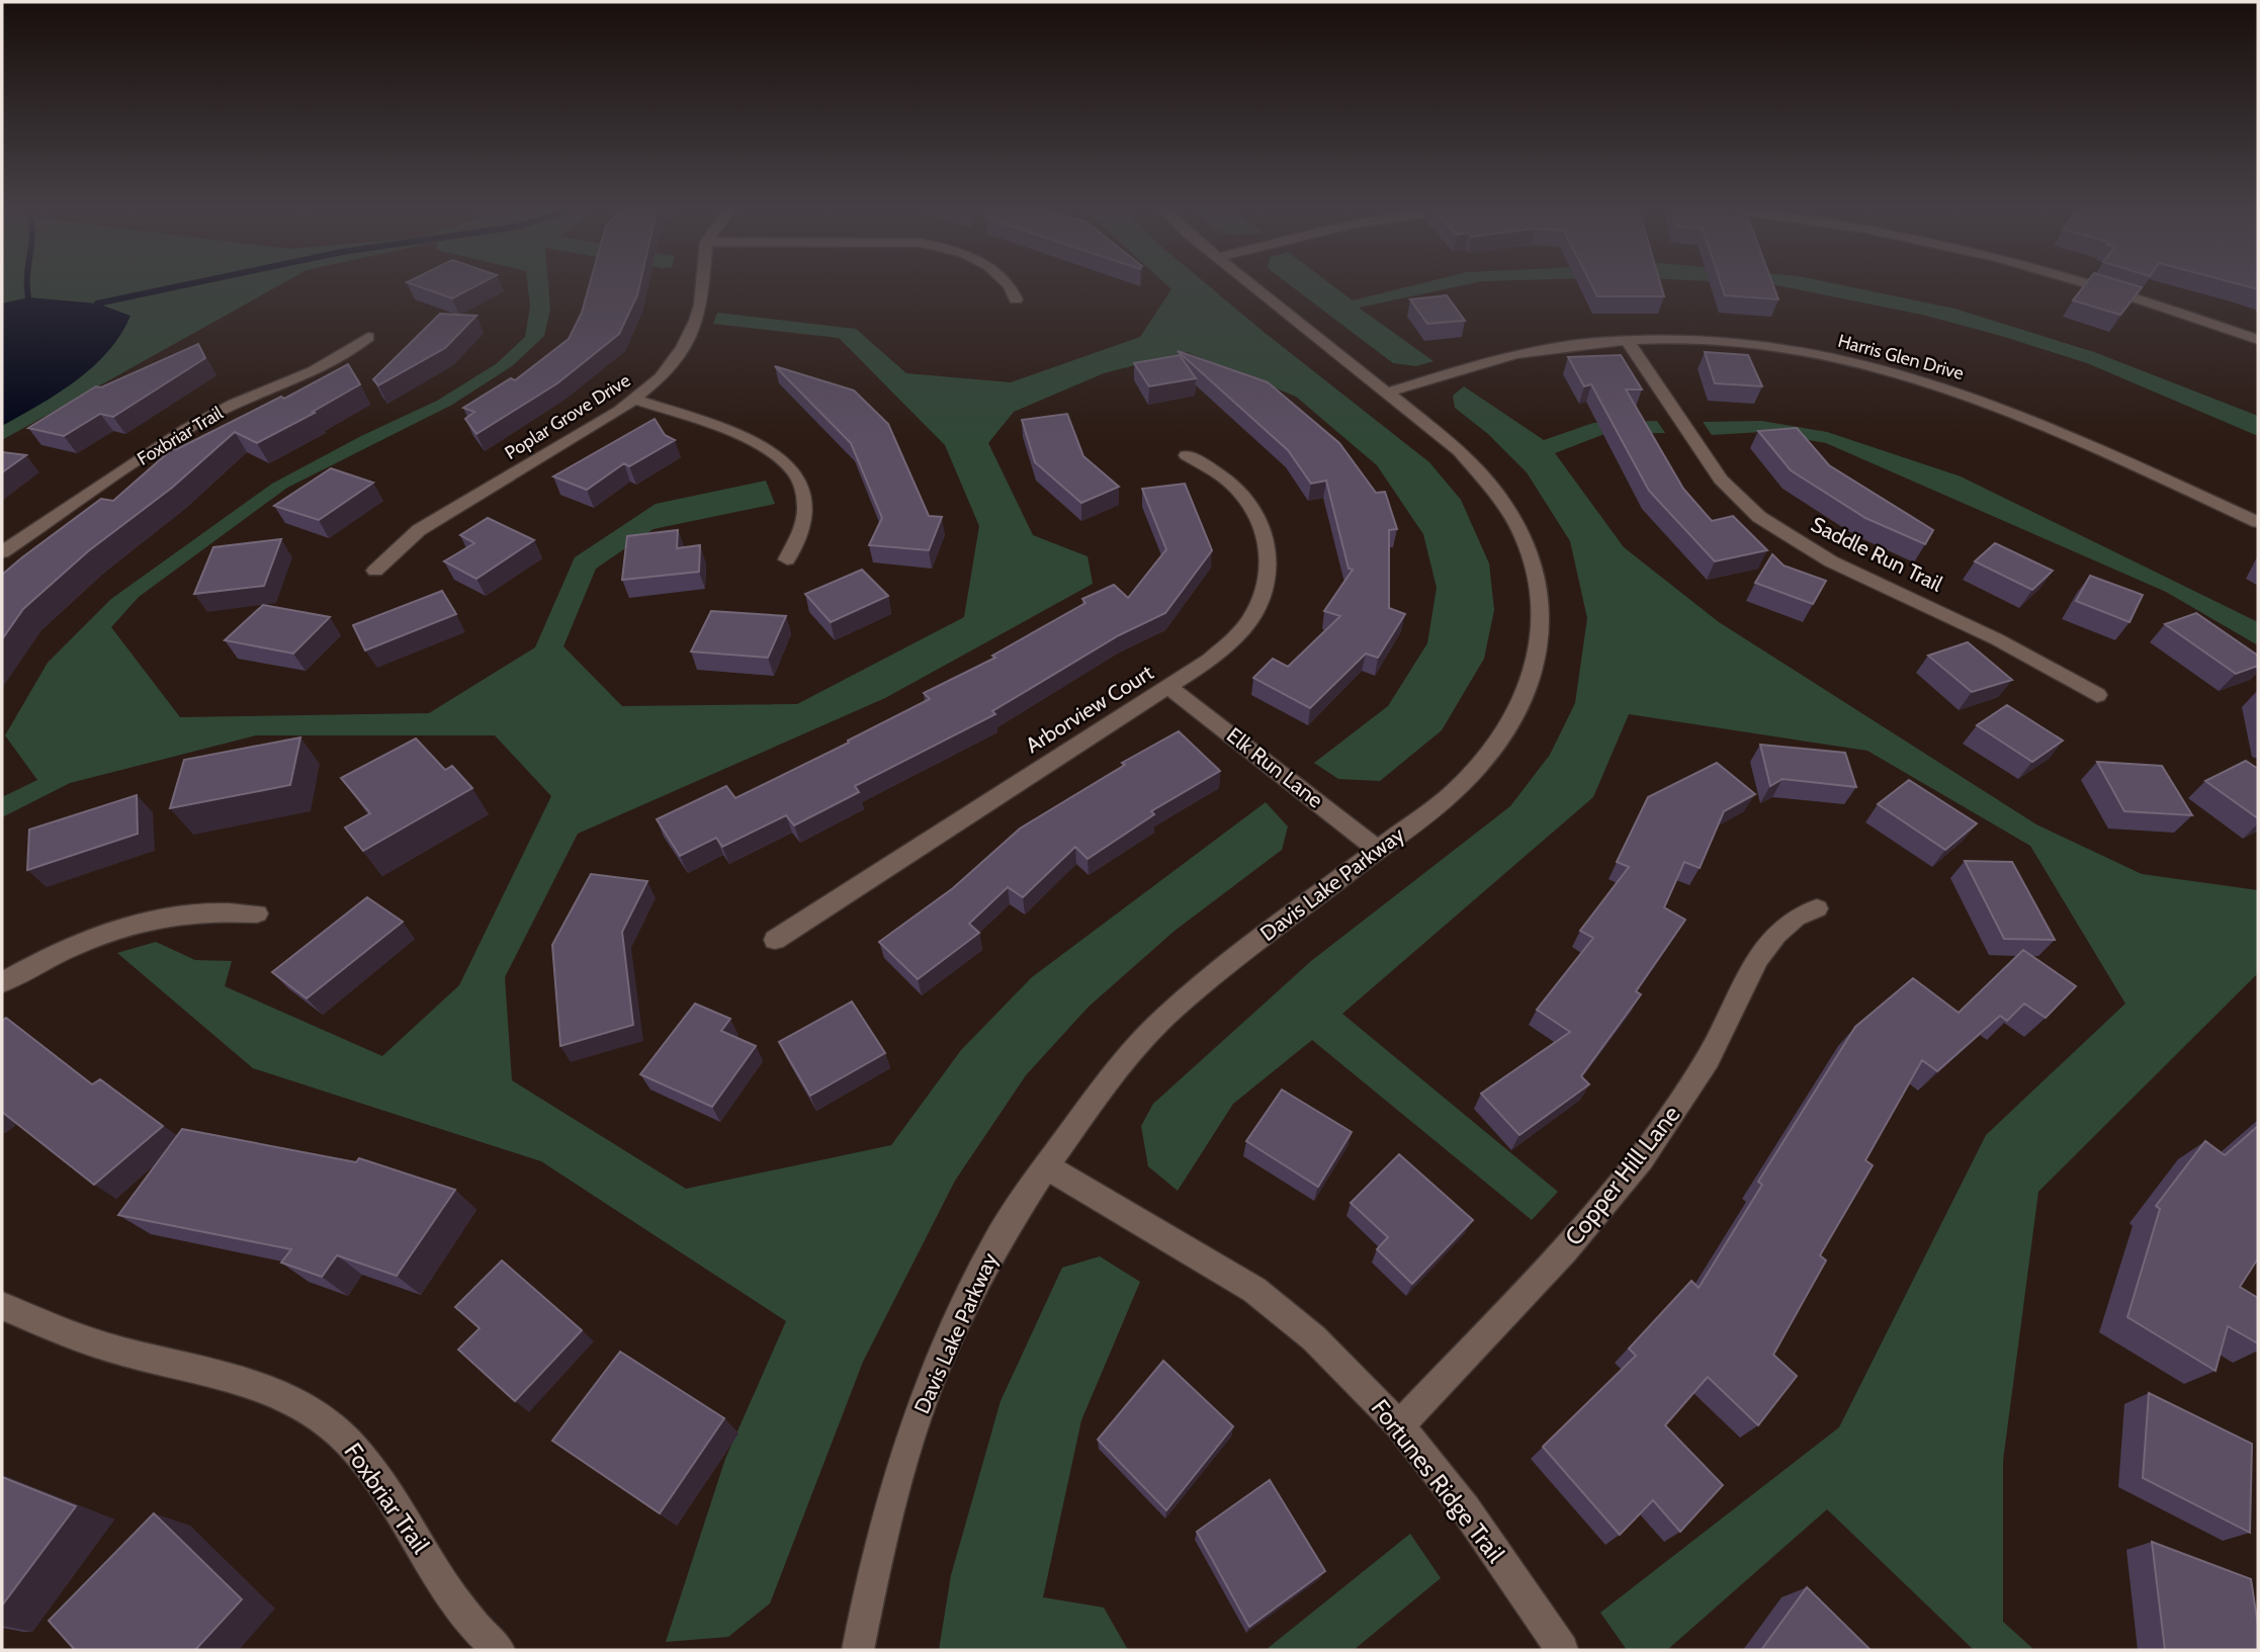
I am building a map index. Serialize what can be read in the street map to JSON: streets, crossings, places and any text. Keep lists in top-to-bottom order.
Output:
{
  "streets": {
    "street": [
      "Harris Glen Drive",
      "Poplar Grove Drive",
      "Foxbriar Trail",
      "Saddle Run Trail",
      "Arborview Court",
      "Elk Run Lane",
      "Davis Lake Parkway",
      "Copper Hill Lane",
      "Fortunes Ridge Trail"
    ]
  },
  "crossings": [
    ["Harris Glen Drive", "Saddle Run Trail"],
    ["Harris Glen Drive", "Davis Lake Parkway"],
    ["Arborview Court", "Elk Run Lane"],
    ["Elk Run Lane", "Davis Lake Parkway"],
    ["Davis Lake Parkway", "Fortunes Ridge Trail"],
    ["Copper Hill Lane", "Fortunes Ridge Trail"]
  ]
}
